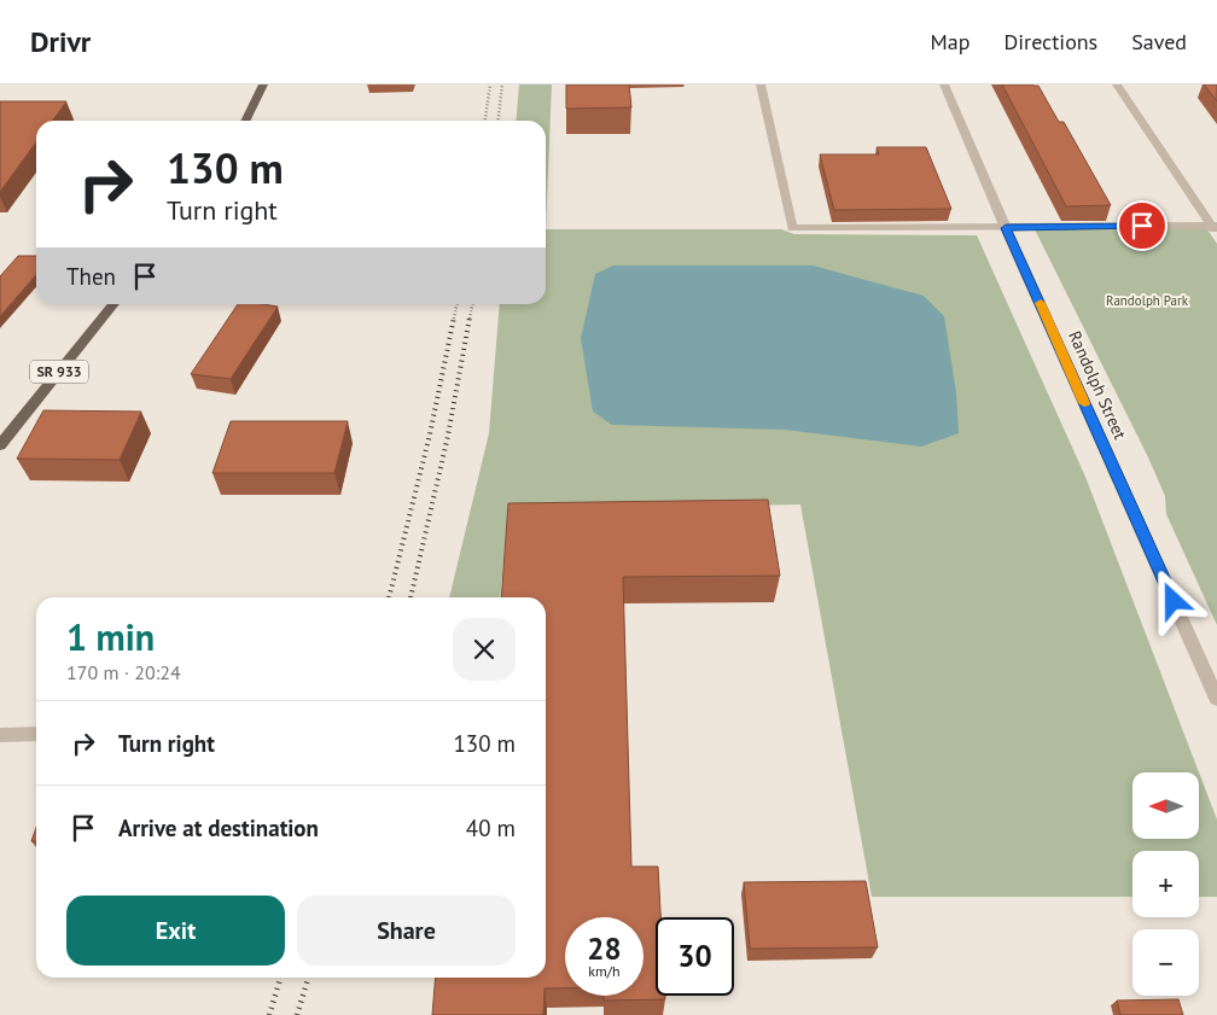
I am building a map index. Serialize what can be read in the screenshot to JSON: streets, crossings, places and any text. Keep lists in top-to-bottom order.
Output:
{
  "streets": {
    "main road": ["SR 933"],
    "street": ["Randolph Street"]
  },
  "parks": ["Randolph Park"],
  "north": "left",
  "page": {
    "header": "Drivr",
    "nav": ["Map", "Directions", "Saved"],
    "turn": ["130 m", "Turn right"],
    "then": "Then",
    "heading": ["1 min", "170 m · 20:24"],
    "list": [
      {
        "name": "Turn right",
        "value": "130 m"
      },
      {
        "name": "Arrive at destination",
        "value": "40 m"
      }
    ],
    "map_buttons": ["+", "−"],
    "buttons": ["Exit", "Share"],
    "speed": "28 km/h",
    "limit": "30"
  }
}
